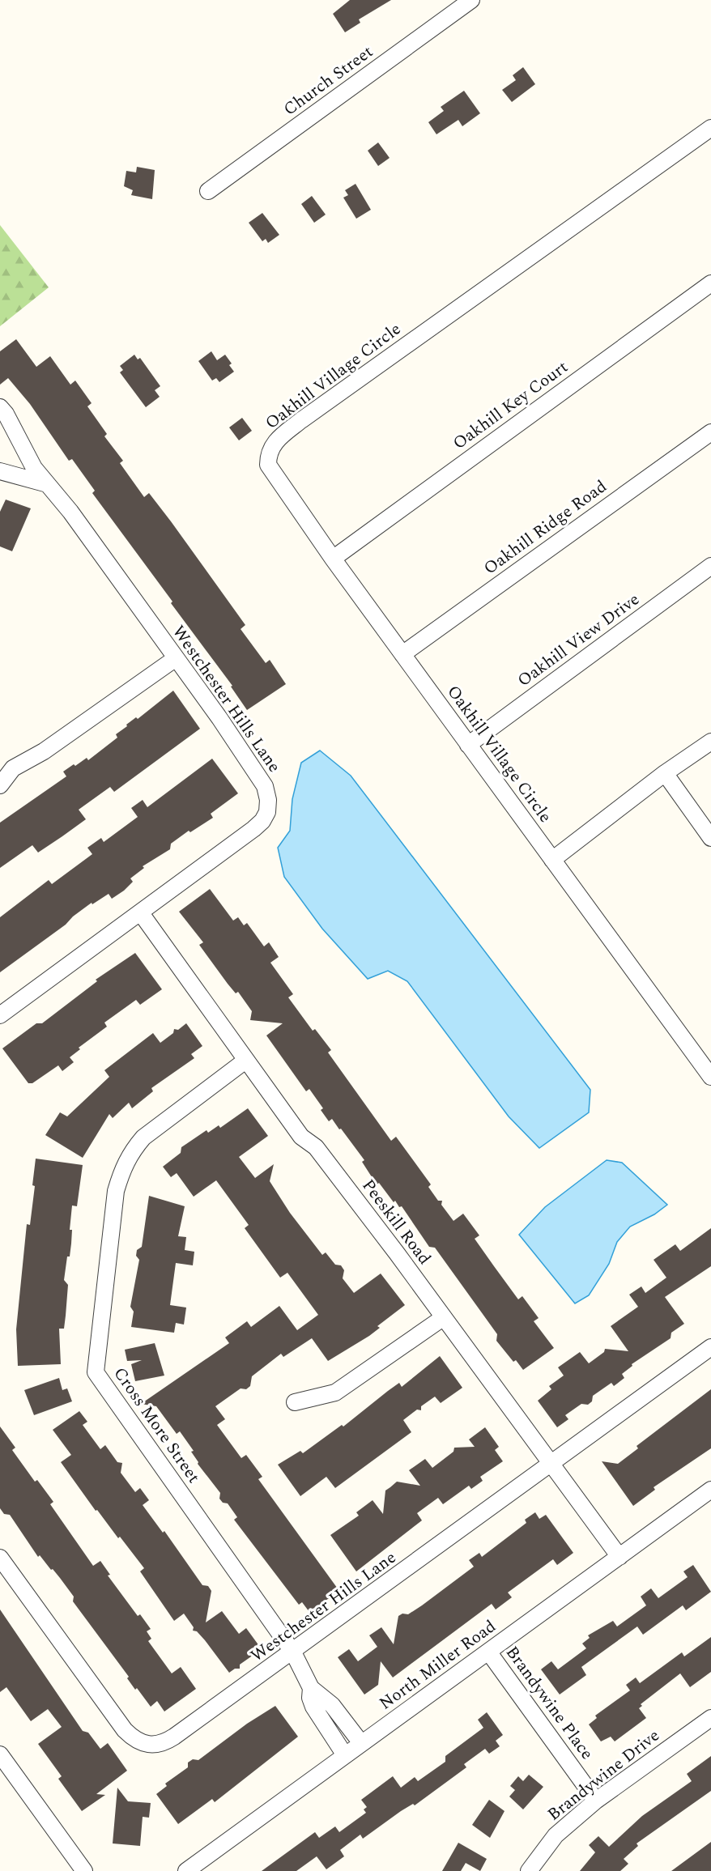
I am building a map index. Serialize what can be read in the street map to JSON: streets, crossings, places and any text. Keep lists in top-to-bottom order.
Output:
{
  "streets": {
    "street": [
      "Church Street",
      "Oakhill Village Circle",
      "Oakhill Key Court",
      "Oakhill Ridge Road",
      "Oakhill View Drive",
      "Westchester Hills Lane",
      "Peeskill Road",
      "Cross More Street",
      "North Miller Road",
      "Brandywine Place",
      "Brandywine Drive"
    ]
  },
  "crossings": [
    ["Oakhill Village Circle", "Oakhill Key Court"],
    ["Oakhill Village Circle", "Oakhill Ridge Road"],
    ["Oakhill Village Circle", "Oakhill View Drive"],
    ["Westchester Hills Lane", "Peeskill Road"],
    ["Westchester Hills Lane", "Cross More Street"],
    ["Peeskill Road", "Cross More Street"],
    ["Peeskill Road", "North Miller Road"],
    ["Cross More Street", "North Miller Road"],
    ["North Miller Road", "Brandywine Place"],
    ["Brandywine Place", "Brandywine Drive"]
  ]
}
